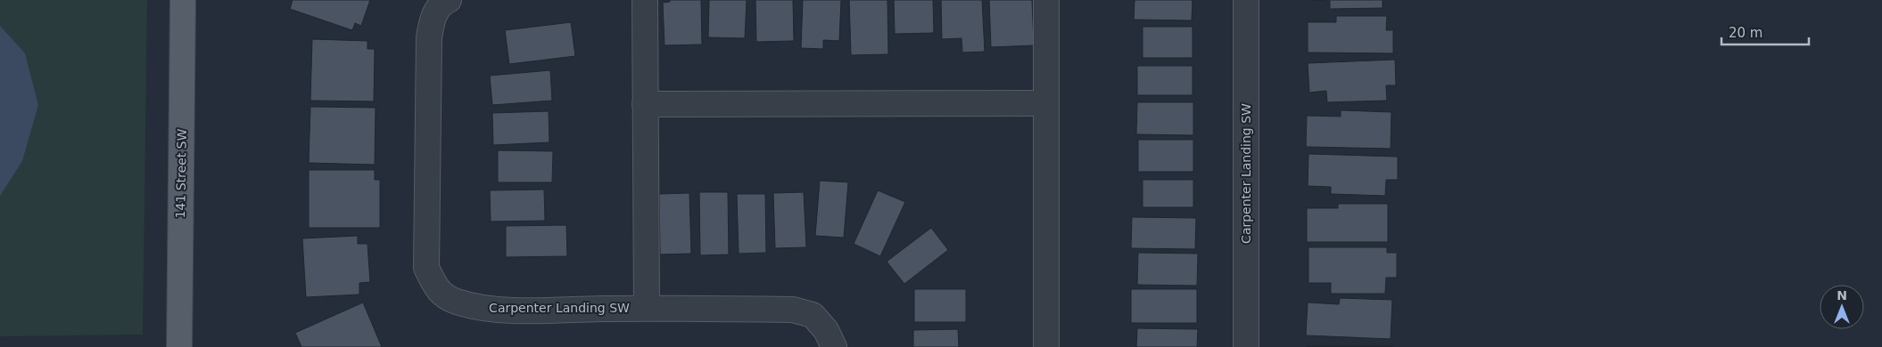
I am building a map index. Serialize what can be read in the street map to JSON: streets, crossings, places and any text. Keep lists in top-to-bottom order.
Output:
{
  "streets": {
    "main road": ["141 Street SW"],
    "street": ["Carpenter Landing SW"]
  },
  "scale_bar": "20 m",
  "north": "top"
}
